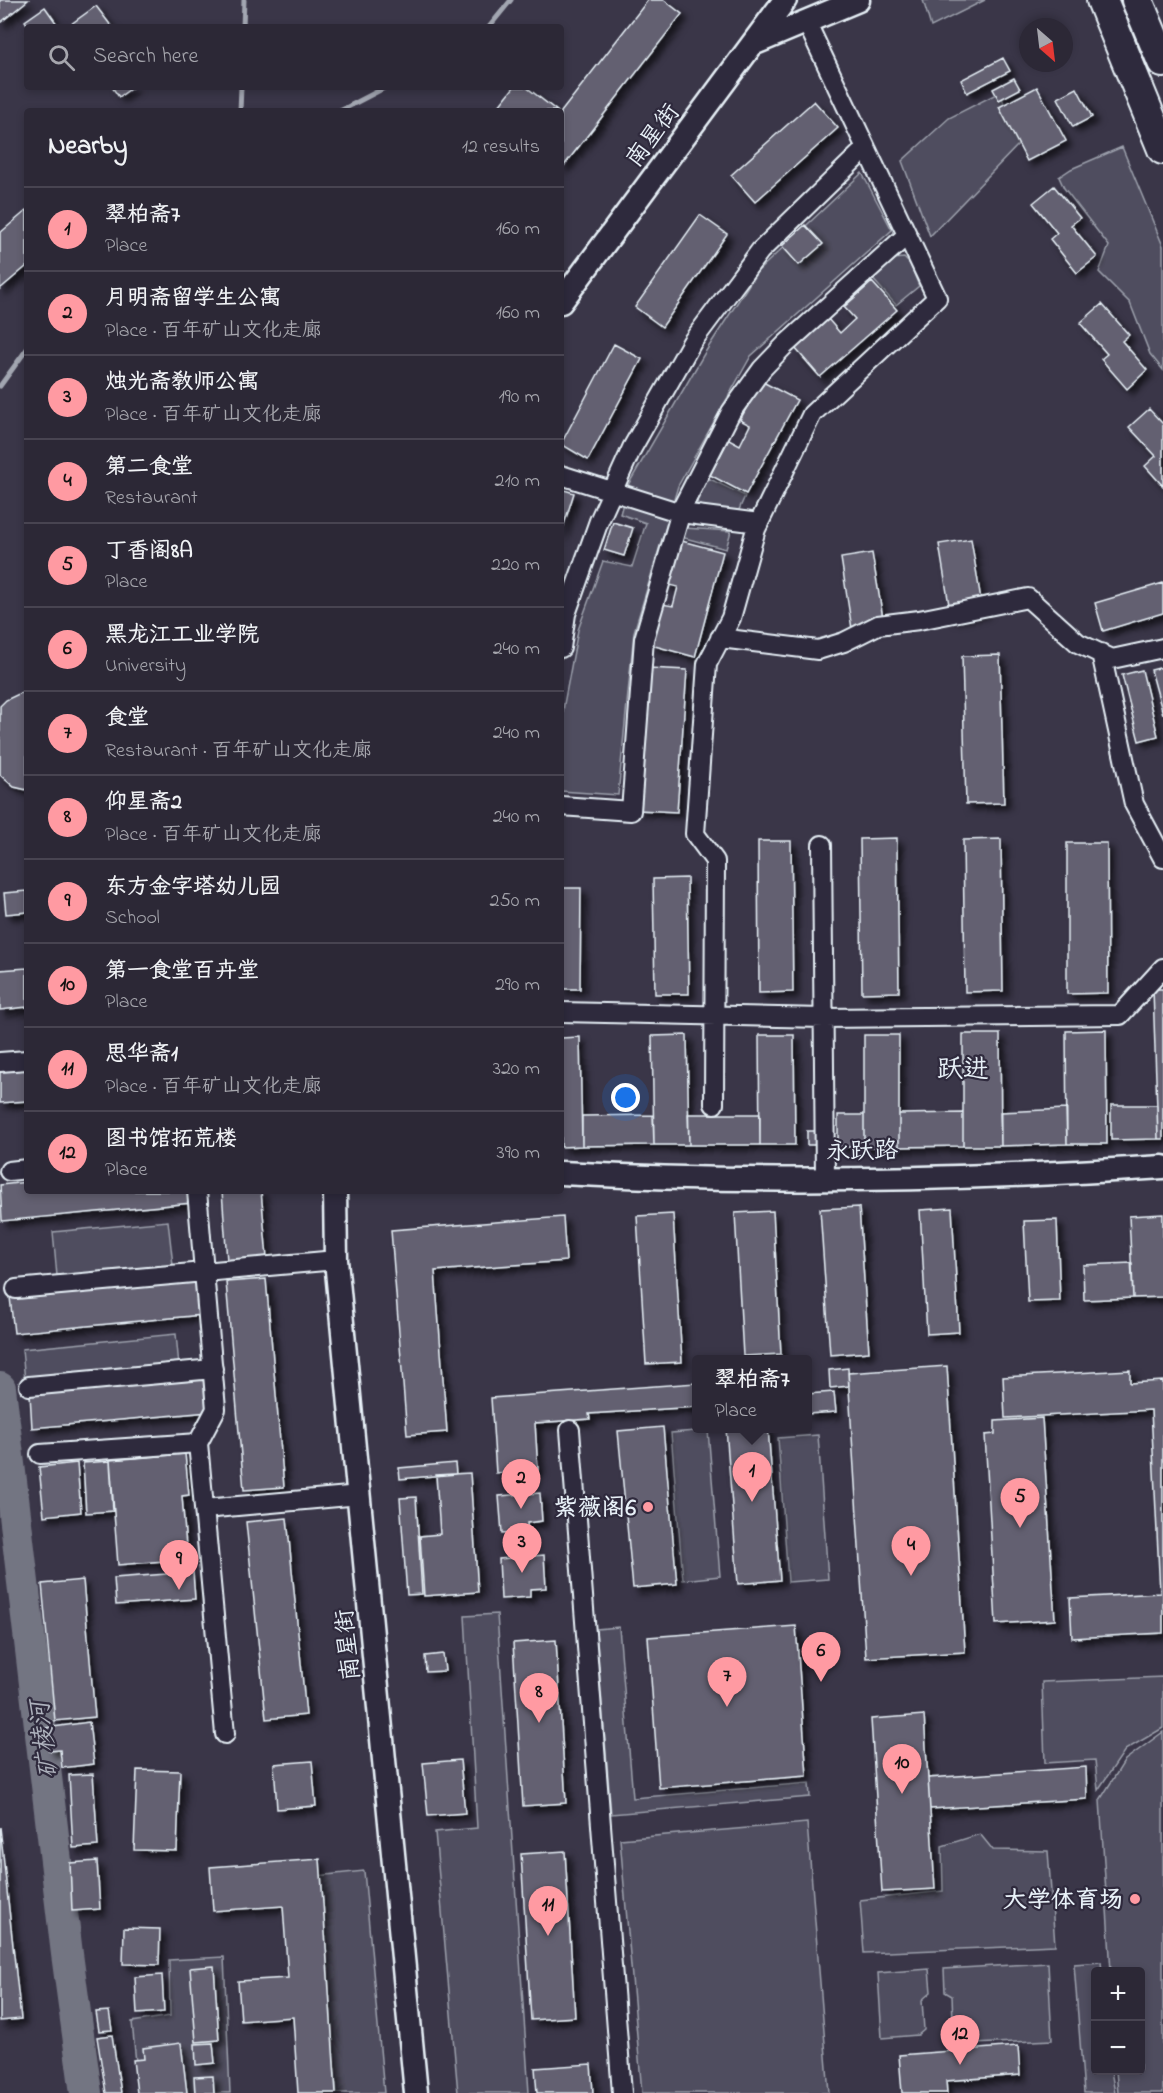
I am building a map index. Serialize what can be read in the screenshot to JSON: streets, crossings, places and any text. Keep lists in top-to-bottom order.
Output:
{
  "streets": {
    "street": ["南星街", "永跃路"]
  },
  "districts": ["跃进"],
  "water": ["矿棱河"],
  "places": ["紫薇阁6", "大学体育场"],
  "north": "bottom right",
  "page": {
    "search": "Search here",
    "heading": ["Nearby", "12 results"],
    "list": [
      {
        "mark": "1",
        "name": "翠柏斋7",
        "note": "Place",
        "value": "160 m"
      },
      {
        "mark": "2",
        "name": "月明斋留学生公寓",
        "note": "Place · 百年矿山文化走廊",
        "value": "160 m"
      },
      {
        "mark": "3",
        "name": "烛光斋教师公寓",
        "note": "Place · 百年矿山文化走廊",
        "value": "190 m"
      },
      {
        "mark": "4",
        "name": "第二食堂",
        "note": "Restaurant",
        "value": "210 m"
      },
      {
        "mark": "5",
        "name": "丁香阁8A",
        "note": "Place",
        "value": "220 m"
      },
      {
        "mark": "6",
        "name": "黑龙江工业学院",
        "note": "University",
        "value": "240 m"
      },
      {
        "mark": "7",
        "name": "食堂",
        "note": "Restaurant · 百年矿山文化走廊",
        "value": "240 m"
      },
      {
        "mark": "8",
        "name": "仰星斋2",
        "note": "Place · 百年矿山文化走廊",
        "value": "240 m"
      },
      {
        "mark": "9",
        "name": "东方金字塔幼儿园",
        "note": "School",
        "value": "250 m"
      },
      {
        "mark": "10",
        "name": "第一食堂百卉堂",
        "note": "Place",
        "value": "290 m"
      },
      {
        "mark": "11",
        "name": "思华斋1",
        "note": "Place · 百年矿山文化走廊",
        "value": "320 m"
      },
      {
        "mark": "12",
        "name": "图书馆拓荒楼",
        "note": "Place",
        "value": "390 m"
      }
    ],
    "popup": ["翠柏斋7", "Place"],
    "pins": [
      "1",
      "2",
      "5",
      "3",
      "4",
      "9",
      "6",
      "7",
      "8",
      "10",
      "11",
      "12"
    ],
    "map_buttons": ["+", "−"]
  }
}
